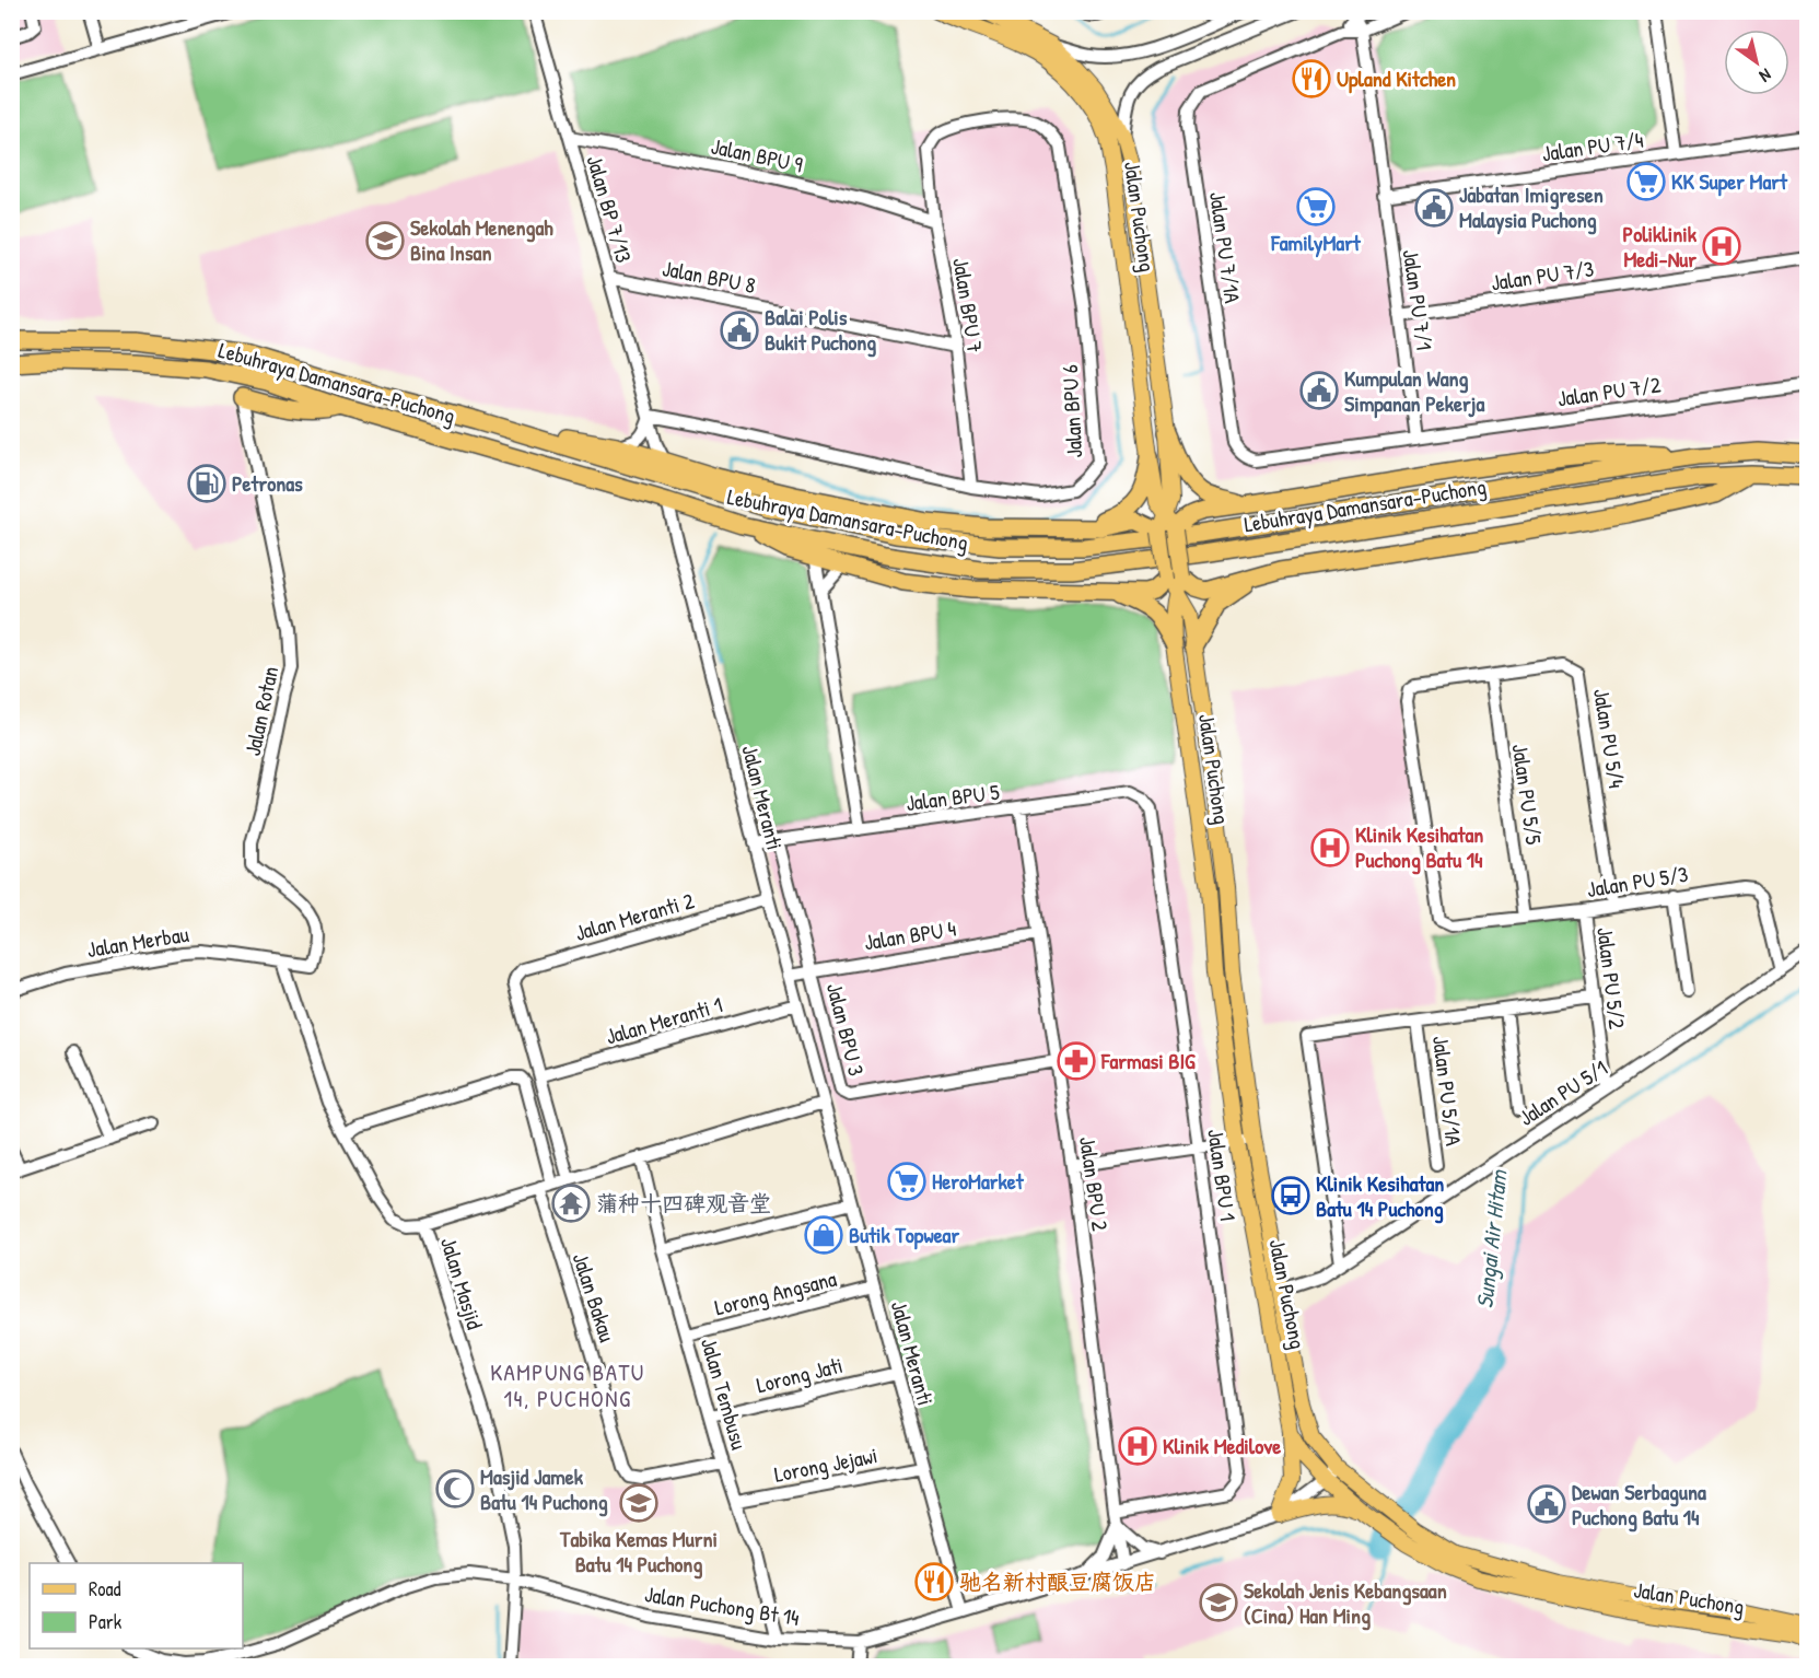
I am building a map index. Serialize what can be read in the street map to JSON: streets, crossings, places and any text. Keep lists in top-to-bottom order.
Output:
{
  "streets": {
    "highway": ["Lebuhraya Damansara–Puchong"],
    "main road": ["Jalan Puchong"],
    "street": [
      "Jalan PU 7/4",
      "Jalan BPU 9",
      "Jalan BP 7/13",
      "Jalan PU 7/1A",
      "Jalan PU 7/3",
      "Jalan BPU 8",
      "Jalan PU 7/1",
      "Jalan BPU 7",
      "Jalan PU 7/2",
      "Jalan BPU 6",
      "Jalan Rotan",
      "Jalan PU 5/4",
      "Jalan PU 5/5",
      "Jalan Meranti",
      "Jalan BPU 5",
      "Jalan PU 5/3",
      "Jalan Meranti 2",
      "Jalan BPU 4",
      "Jalan Merbau",
      "Jalan PU 5/2",
      "Jalan Meranti 1",
      "Jalan BPU 3",
      "Jalan PU 5/1A",
      "Jalan PU 5/1",
      "Jalan BPU 1",
      "Jalan BPU 2",
      "Jalan Masjid",
      "Lorong Angsana",
      "Jalan Bakau",
      "Lorong Jati",
      "Jalan Tembusu",
      "Lorong Jejawi",
      "Jalan Puchong Bt 14"
    ]
  },
  "crossings": [
    ["Jalan PU 7/4", "Jalan PU 7/1"],
    ["Jalan BPU 9", "Jalan BP 7/13"],
    ["Jalan BPU 9", "Jalan BPU 7"],
    ["Jalan BP 7/13", "Jalan BPU 8"],
    ["Jalan BP 7/13", "Jalan BPU 6"],
    ["Jalan Puchong", "Jalan PU 5/1"],
    ["Jalan Puchong", "Jalan Puchong Bt 14"],
    ["Jalan PU 7/1A", "Jalan PU 7/1"],
    ["Jalan PU 7/1A", "Jalan PU 7/2"],
    ["Jalan PU 7/3", "Jalan PU 7/1"],
    ["Jalan BPU 8", "Jalan BPU 7"],
    ["Jalan PU 7/1", "Jalan PU 7/2"],
    ["Jalan BPU 7", "Jalan BPU 6"],
    ["Lebuhraya Damansara–Puchong", "Jalan Meranti"],
    ["Jalan Rotan", "Jalan Merbau"],
    ["Jalan PU 5/4", "Jalan PU 5/5"],
    ["Jalan PU 5/4", "Jalan PU 5/3"],
    ["Jalan PU 5/5", "Jalan PU 5/3"],
    ["Jalan Meranti", "Jalan BPU 5"],
    ["Jalan Meranti", "Jalan Meranti 2"],
    ["Jalan Meranti", "Jalan BPU 4"],
    ["Jalan Meranti", "Jalan Meranti 1"],
    ["Jalan Meranti", "Lorong Angsana"],
    ["Jalan Meranti", "Lorong Jati"],
    ["Jalan Meranti", "Lorong Jejawi"],
    ["Jalan Meranti", "Jalan Puchong Bt 14"],
    ["Jalan BPU 5", "Jalan BPU 3"],
    ["Jalan BPU 5", "Jalan BPU 1"],
    ["Jalan BPU 5", "Jalan BPU 2"],
    ["Jalan PU 5/3", "Jalan PU 5/2"],
    ["Jalan PU 5/3", "Jalan PU 5/1"],
    ["Jalan Meranti 2", "Jalan Meranti 1"],
    ["Jalan BPU 4", "Jalan BPU 3"],
    ["Jalan BPU 4", "Jalan BPU 2"],
    ["Jalan Merbau", "Jalan Masjid"],
    ["Jalan PU 5/2", "Jalan PU 5/1"],
    ["Jalan BPU 3", "Jalan BPU 2"],
    ["Jalan BPU 1", "Jalan BPU 2"],
    ["Jalan BPU 2", "Jalan Puchong Bt 14"],
    ["Jalan Masjid", "Jalan Puchong Bt 14"],
    ["Lorong Angsana", "Jalan Tembusu"],
    ["Jalan Bakau", "Jalan Tembusu"],
    ["Lorong Jati", "Jalan Tembusu"],
    ["Jalan Tembusu", "Lorong Jejawi"],
    ["Jalan Tembusu", "Jalan Puchong Bt 14"]
  ],
  "districts": ["KAMPUNG BATU 14, PUCHONG"],
  "water": ["Sungai Air Hitam"],
  "places": {
    "restaurant": ["Upland Kitchen", "驰名新村酿豆腐饭店"],
    "supermarket": ["KK Super Mart", "FamilyMart", "HeroMarket"],
    "public building": [
      "Jabatan Imigresen Malaysia Puchong",
      "Balai Polis Bukit Puchong",
      "Kumpulan Wang Simpanan Pekerja",
      "Dewan Serbaguna Puchong Batu 14"
    ],
    "school or university": ["Sekolah Menengah Bina Insan", "Tabika Kemas Murni Batu 14 Puchong", "Sekolah Jenis Kebangsaan (Cina) Han Ming"],
    "hospital": ["Poliklinik Medi-Nur", "Klinik Kesihatan Puchong Batu 14", "Klinik Medilove"],
    "fuel station": ["Petronas"],
    "pharmacy": ["Farmasi BIG"],
    "bus stop": ["Klinik Kesihatan Batu 14 Puchong"],
    "temple": ["蒲种十四碑观音堂"],
    "shop": ["Butik Topwear"],
    "mosque": ["Masjid Jamek Batu 14 Puchong"]
  },
  "legend": ["Road", "Park"],
  "north": "bottom right"
}
